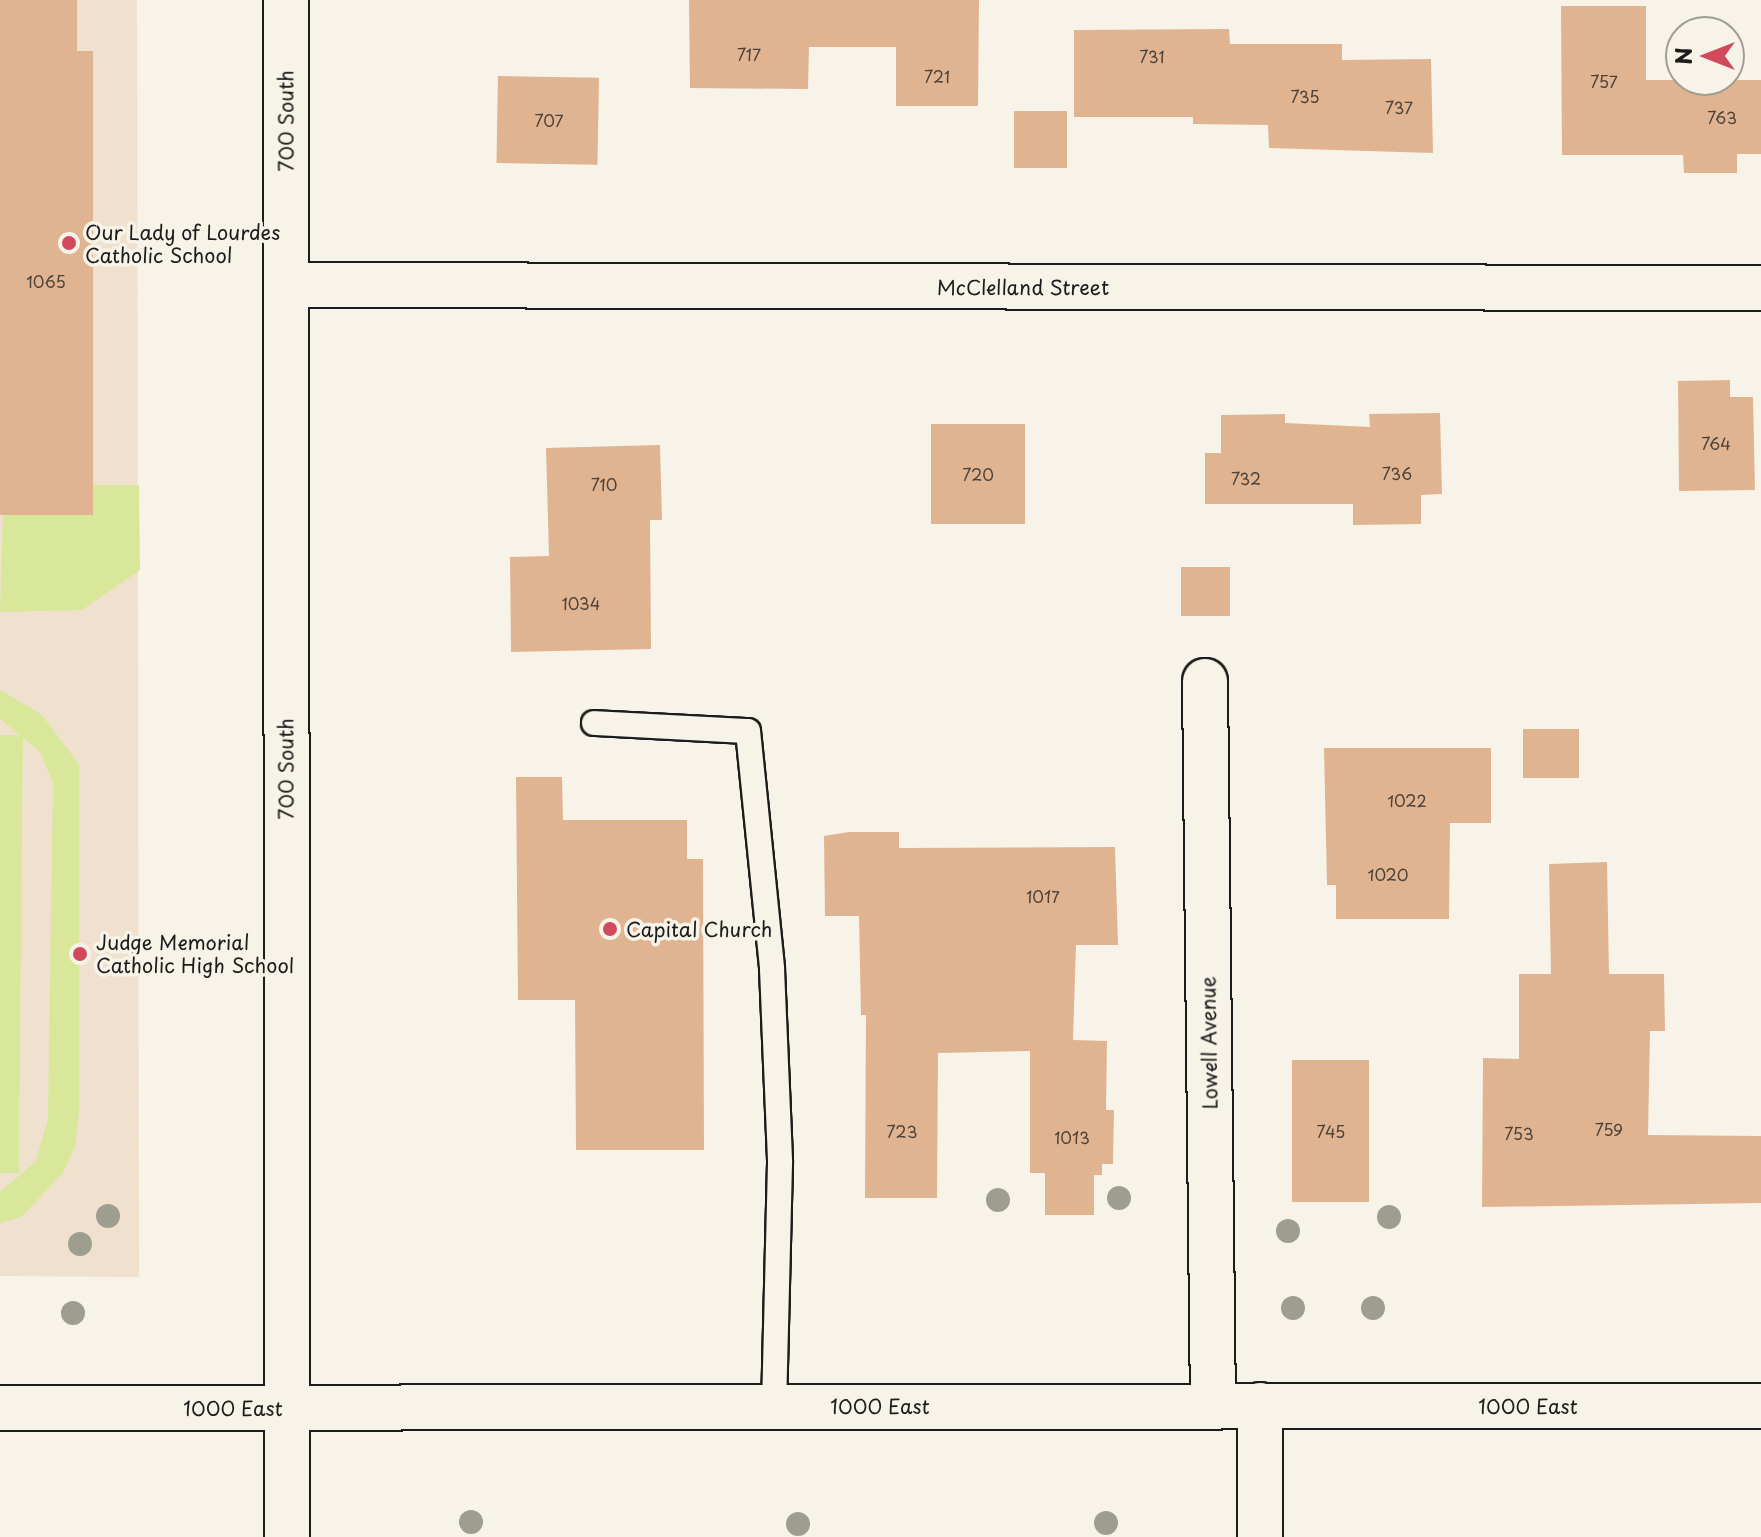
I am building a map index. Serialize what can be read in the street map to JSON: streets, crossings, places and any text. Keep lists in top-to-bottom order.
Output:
{
  "streets": {
    "street": [
      "700 South",
      "McClelland Street",
      "Lowell Avenue",
      "1000 East"
    ]
  },
  "crossings": [
    ["700 South", "McClelland Street"],
    ["700 South", "1000 East"],
    ["Lowell Avenue", "1000 East"]
  ],
  "places": ["Our Lady of Lourdes Catholic School", "Capital Church", "Judge Memorial Catholic High School"],
  "house_numbers": [
    "717",
    "731",
    "721",
    "757",
    "735",
    "737",
    "763",
    "707",
    "1065",
    "764",
    "736",
    "720",
    "732",
    "710",
    "1034",
    "1022",
    "1020",
    "1017",
    "759",
    "723",
    "745",
    "753",
    "1013"
  ],
  "north": "left"
}
